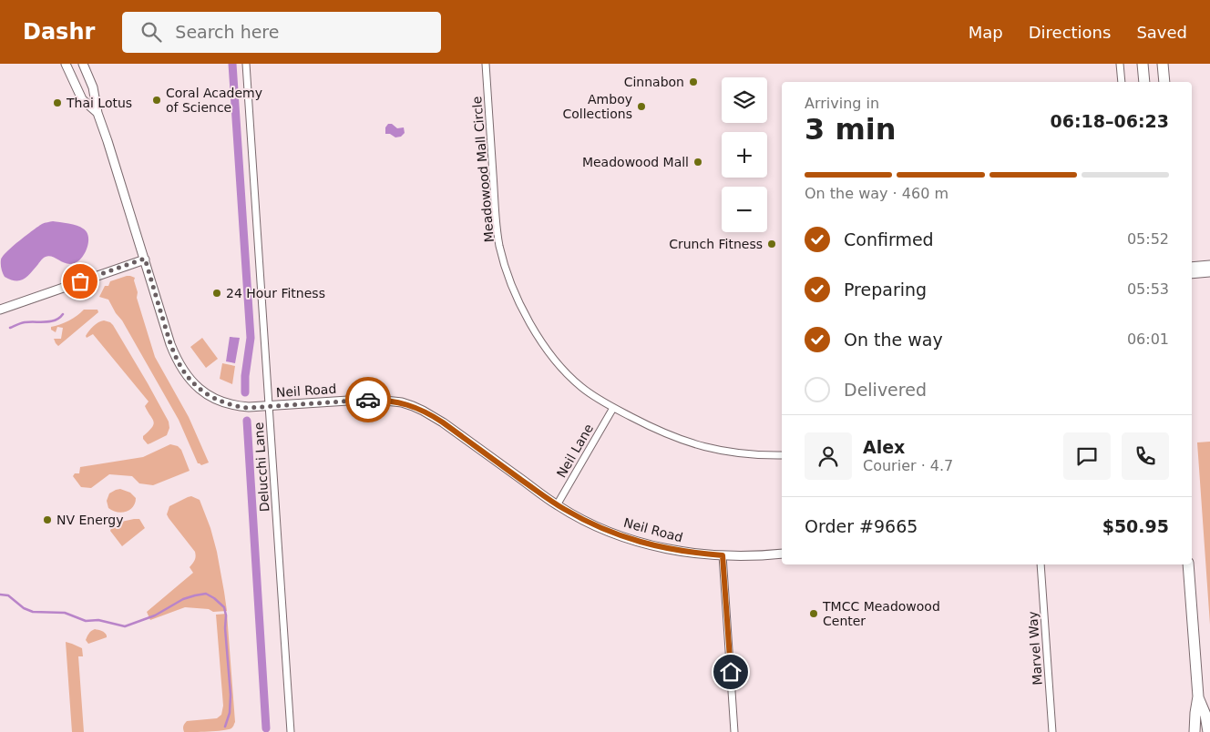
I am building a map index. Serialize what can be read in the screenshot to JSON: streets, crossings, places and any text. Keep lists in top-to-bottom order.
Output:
{
  "streets": {
    "street": [
      "Meadowood Mall Circle",
      "Neil Road",
      "Neil Lane",
      "Delucchi Lane",
      "Marvel Way"
    ]
  },
  "crossings": [
    ["Meadowood Mall Circle", "Neil Lane"],
    ["Neil Road", "Neil Lane"],
    ["Neil Road", "Delucchi Lane"]
  ],
  "places": [
    "Cinnabon",
    "Coral Academy of Science",
    "Thai Lotus",
    "Amboy Collections",
    "Meadowood Mall",
    "Crunch Fitness",
    "24 Hour Fitness",
    "NV Energy",
    "TMCC Meadowood Center"
  ],
  "page": {
    "header": "Dashr",
    "search": "Search here",
    "nav": ["Map", "Directions", "Saved"],
    "map_buttons": ["+", "−"],
    "heading": ["3 min", "Arriving in", "06:18–06:23"],
    "panel": [
      "Alex",
      "Courier · 4.7",
      "Order #9665",
      "$50.95"
    ],
    "bar": "On the way · 460 m",
    "list": [
      ["Confirmed", "05:52"],
      ["Preparing", "05:53"],
      ["On the way", "06:01"],
      "Delivered"
    ]
  }
}
